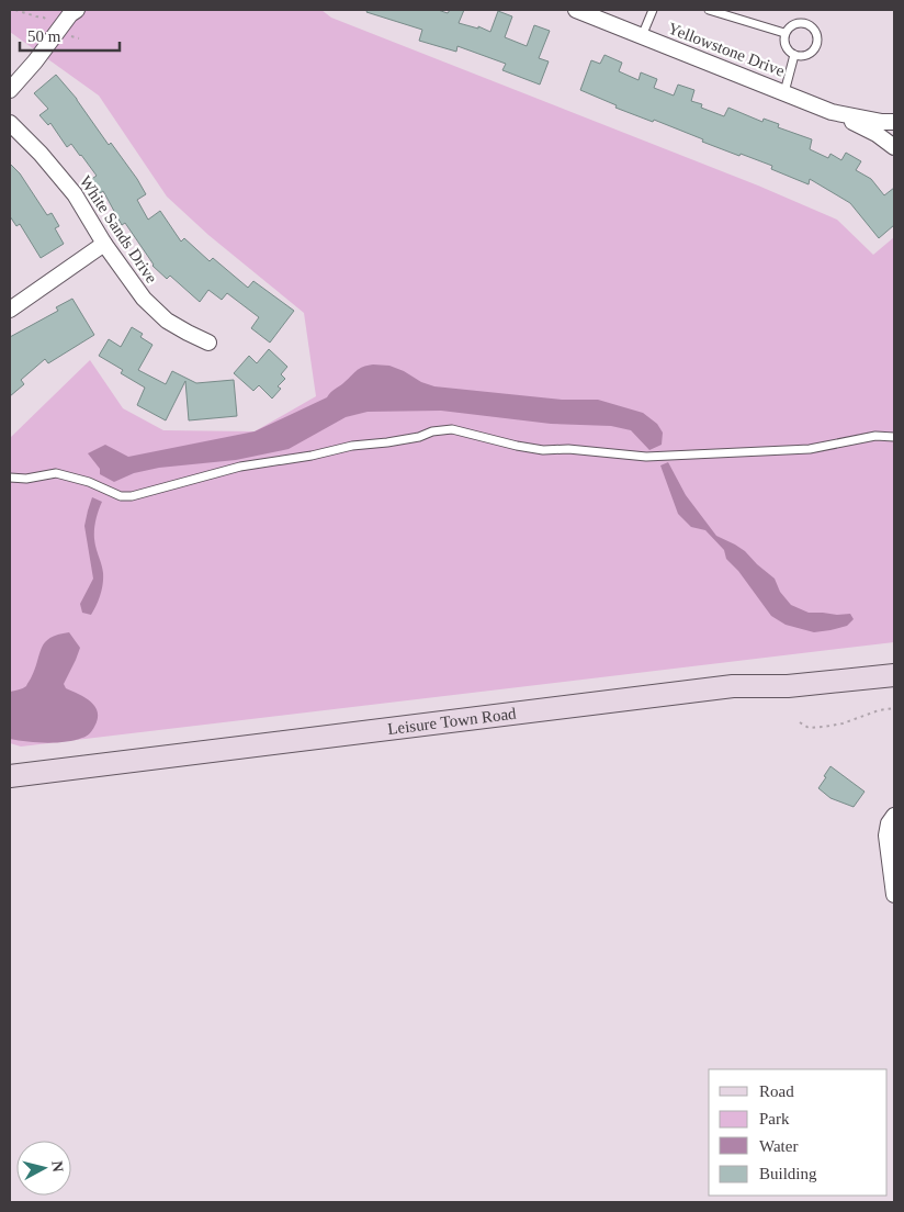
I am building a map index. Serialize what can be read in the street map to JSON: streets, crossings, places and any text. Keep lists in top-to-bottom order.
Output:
{
  "streets": {
    "main road": ["Leisure Town Road"],
    "street": ["Yellowstone Drive", "White Sands Drive"]
  },
  "legend": [
    "Road",
    "Park",
    "Water",
    "Building"
  ],
  "scale_bar": "50 m",
  "north": "right"
}
